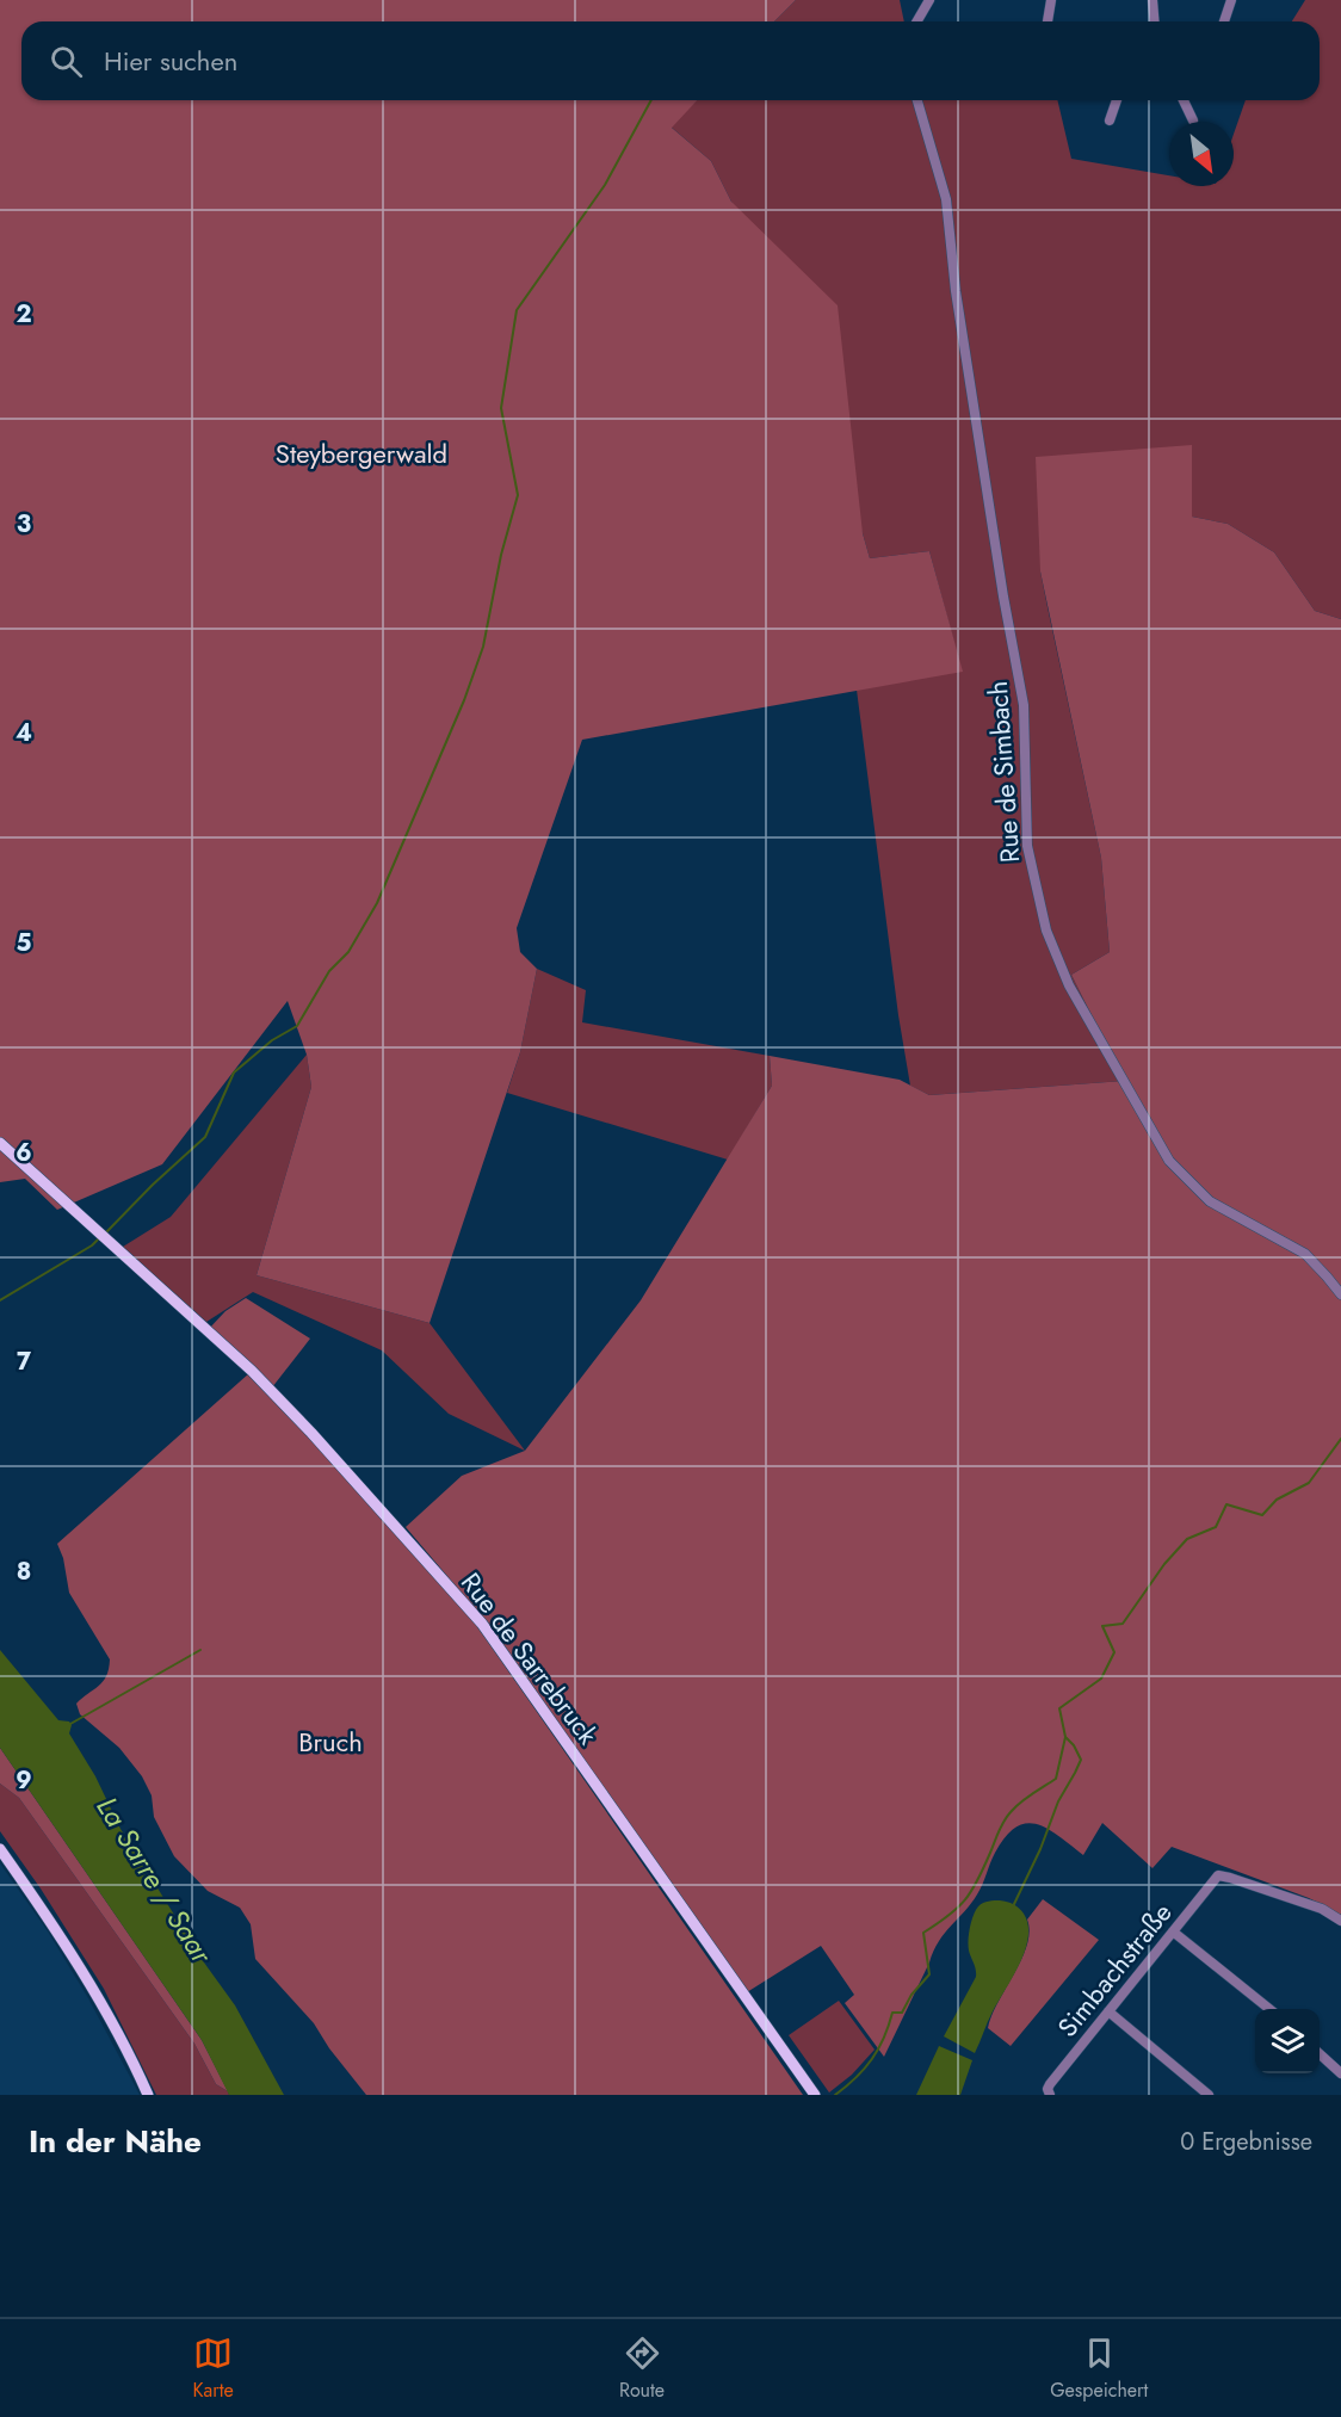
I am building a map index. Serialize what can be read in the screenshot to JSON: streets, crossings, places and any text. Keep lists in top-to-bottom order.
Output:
{
  "streets": {
    "main road": ["Rue de Sarrebruck"],
    "street": ["Rue de Simbach", "Simbachstraße"]
  },
  "water": ["La Sarre / Saar"],
  "parks": ["Steybergerwald", "Bruch"],
  "north": "bottom right",
  "page": {
    "search": "Hier suchen",
    "heading": ["In der Nähe", "0 Ergebnisse"],
    "nav": ["Karte", "Route", "Gespeichert"]
  },
  "grid": {
    "rows": [
      "2",
      "3",
      "4",
      "5",
      "6",
      "7",
      "8",
      "9"
    ]
  }
}
